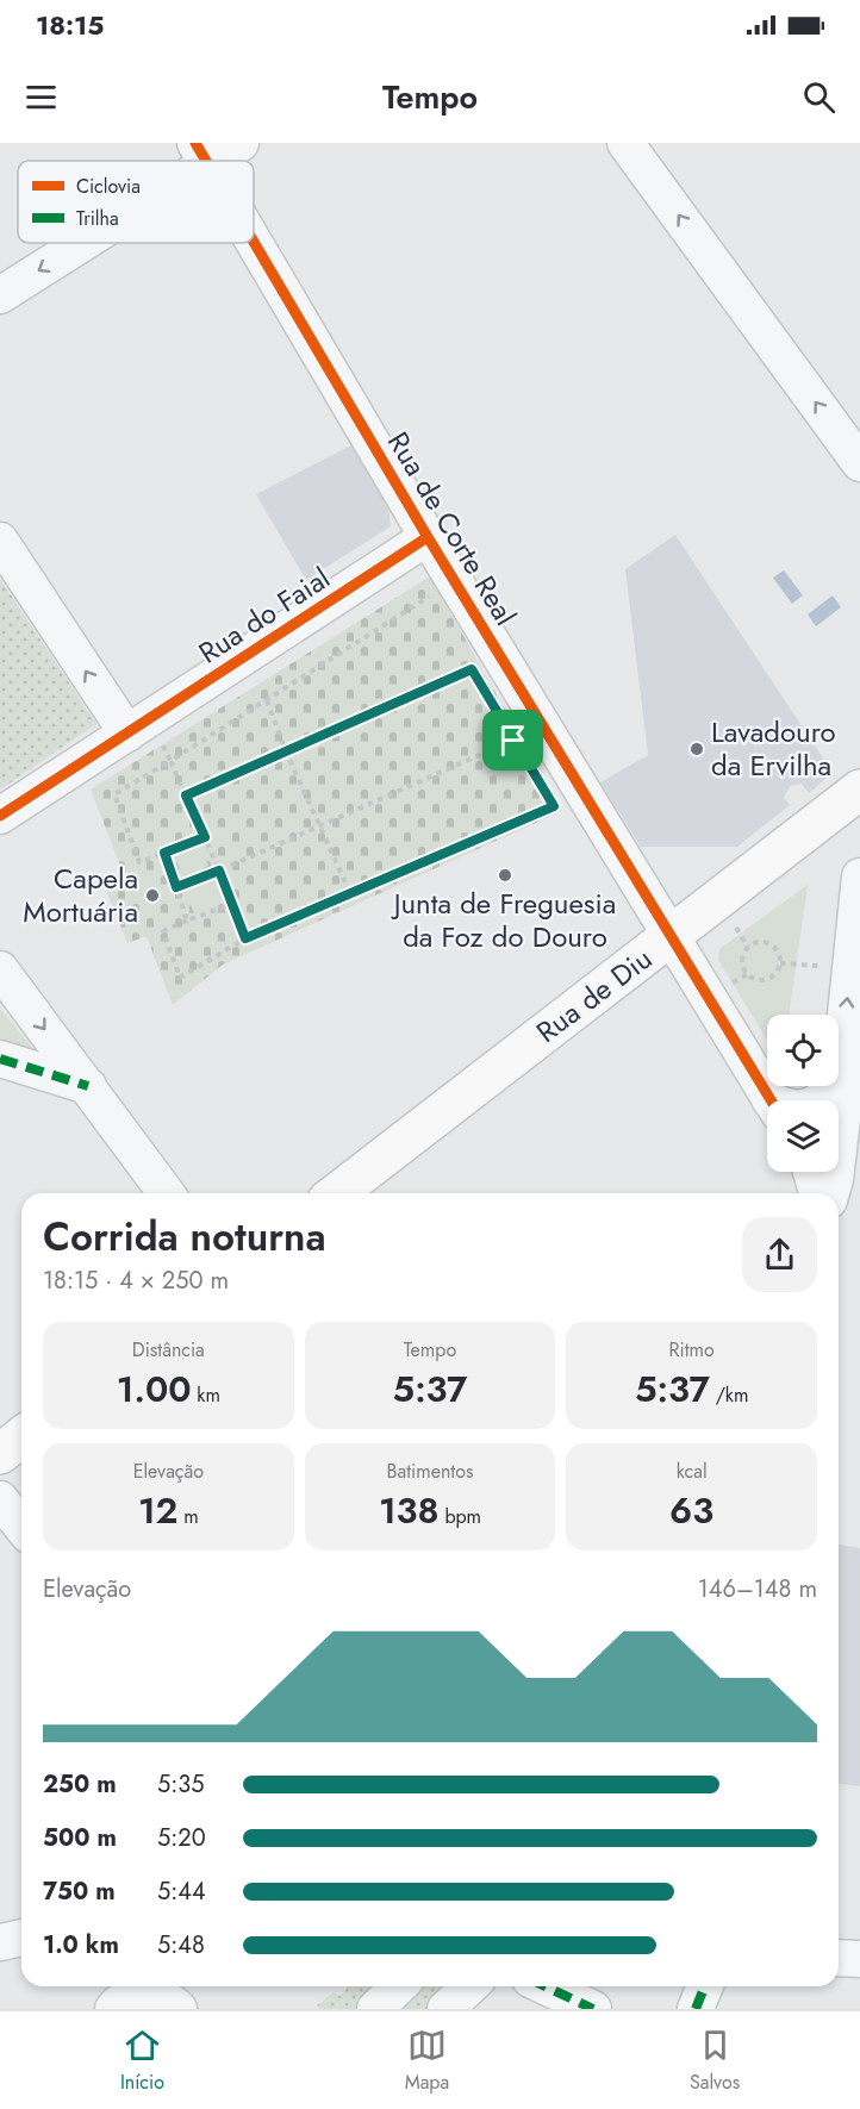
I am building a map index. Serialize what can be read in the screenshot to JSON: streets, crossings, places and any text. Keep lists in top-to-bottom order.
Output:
{
  "streets": {
    "main road": ["Rua de Diu"],
    "street": ["Rua de Corte Real", "Rua do Faial"]
  },
  "crossings": [
    ["Rua de Corte Real", "Rua do Faial"],
    ["Rua de Corte Real", "Rua de Diu"]
  ],
  "places": ["Lavadouro da Ervilha", "Junta de Freguesia da Foz do Douro", "Capela Mortuária"],
  "legend": ["Ciclovia", "Trilha"],
  "page": {
    "status": "18:15",
    "header": "Tempo",
    "heading": ["Corrida noturna", "18:15 · 4 × 250 m"],
    "stats": [
      ["Distância", "1.00 km"],
      ["Tempo", "5:37"],
      ["Ritmo", "5:37 /km"],
      ["Elevação", "12 m"],
      ["Batimentos", "138 bpm"],
      ["kcal", "63"]
    ],
    "chart": ["Elevação", "146–148 m"],
    "list": [
      {
        "name": "250 m",
        "note": "5:35"
      },
      {
        "name": "500 m",
        "note": "5:20"
      },
      {
        "name": "750 m",
        "note": "5:44"
      },
      {
        "name": "1.0 km",
        "note": "5:48"
      }
    ],
    "tabs": ["Início", "Mapa", "Salvos"]
  }
}
